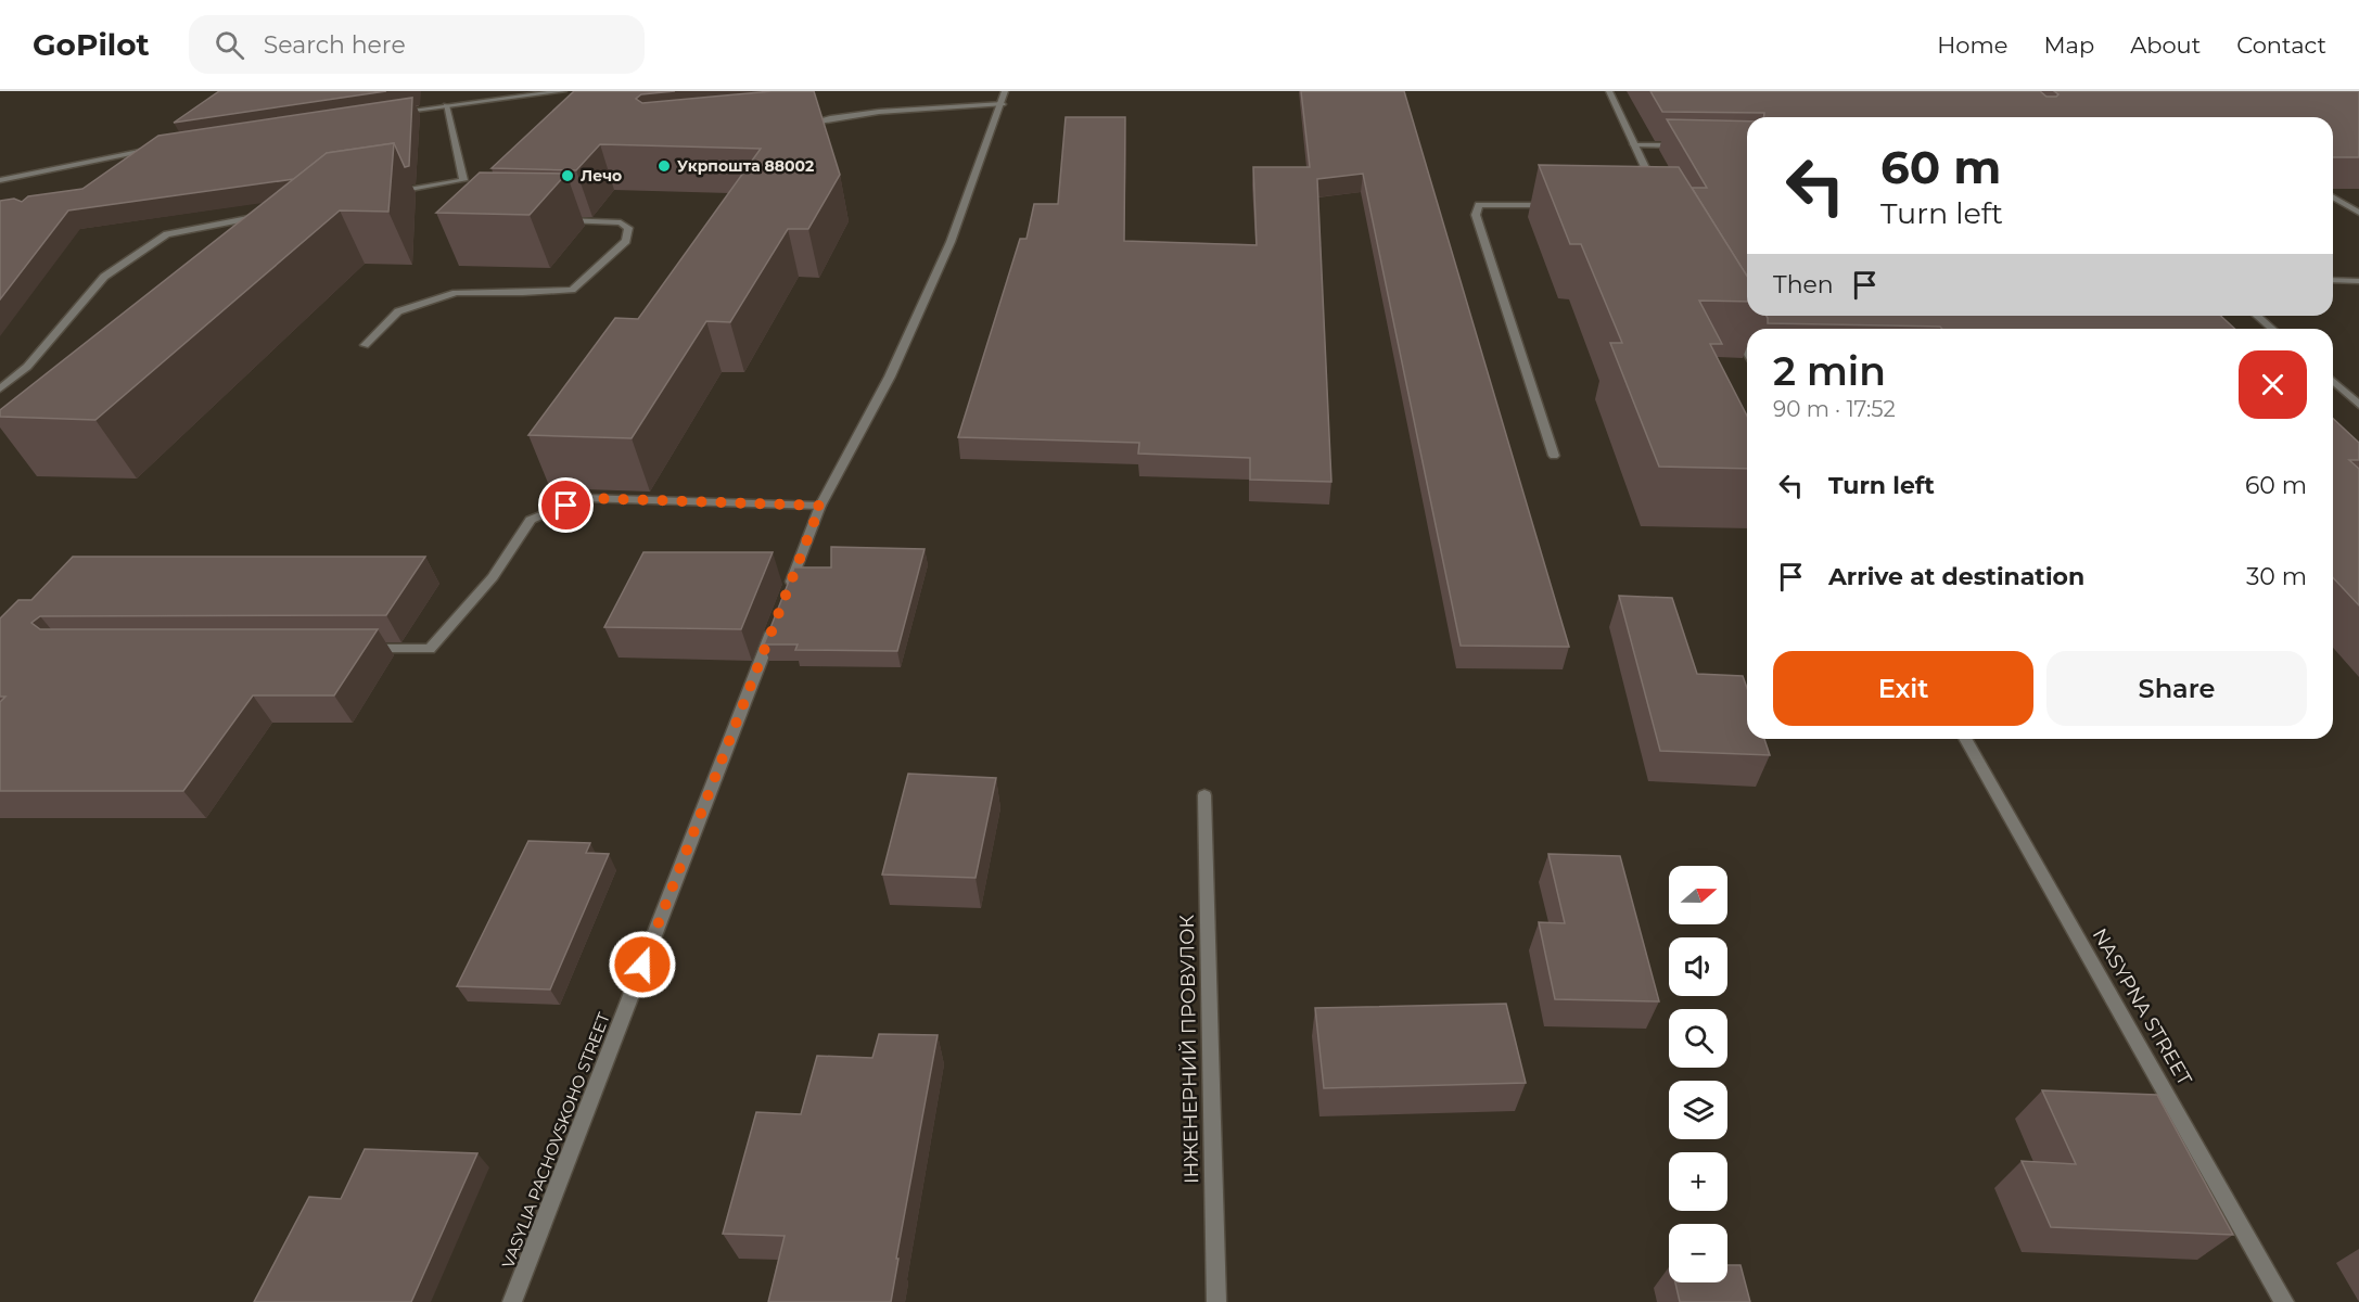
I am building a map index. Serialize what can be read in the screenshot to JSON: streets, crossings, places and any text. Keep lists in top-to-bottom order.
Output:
{
  "streets": {
    "street": ["NASYPNA STREET", "ІНЖЕНЕРНИЙ ПРОВУЛОК", "VASYLIA PACHOVSKOHO STREET"]
  },
  "places": ["Укрпошта 88002", "Лечо"],
  "north": "right",
  "page": {
    "header": "GoPilot",
    "search": "Search here",
    "nav": [
      "Home",
      "Map",
      "About",
      "Contact"
    ],
    "turn": ["60 m", "Turn left"],
    "then": "Then",
    "heading": ["2 min", "90 m · 17:52"],
    "list": [
      {
        "name": "Turn left",
        "value": "60 m"
      },
      {
        "name": "Arrive at destination",
        "value": "30 m"
      }
    ],
    "buttons": ["Exit", "Share"],
    "map_buttons": ["+", "−"]
  }
}
